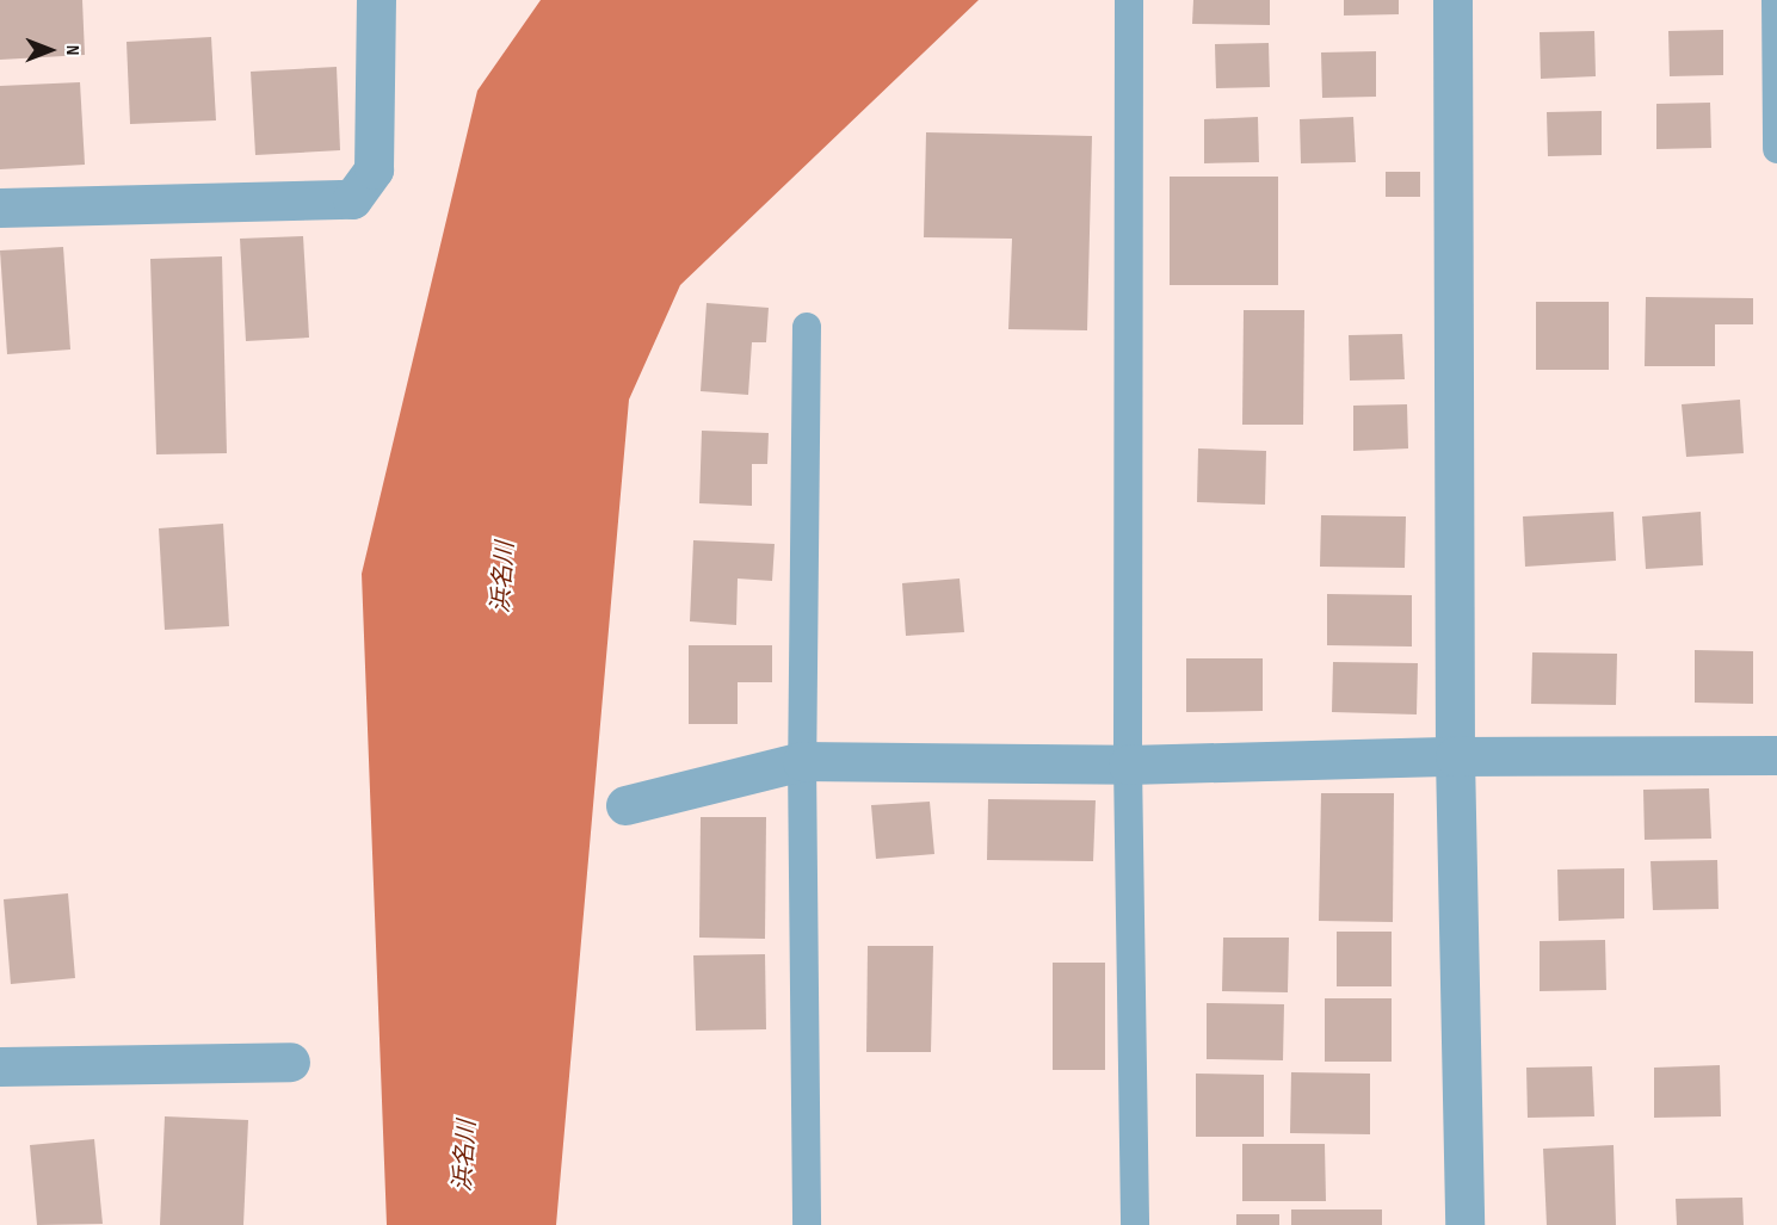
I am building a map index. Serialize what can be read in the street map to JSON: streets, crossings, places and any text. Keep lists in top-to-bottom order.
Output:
{
  "water": ["浜名川"],
  "north": "right"
}
